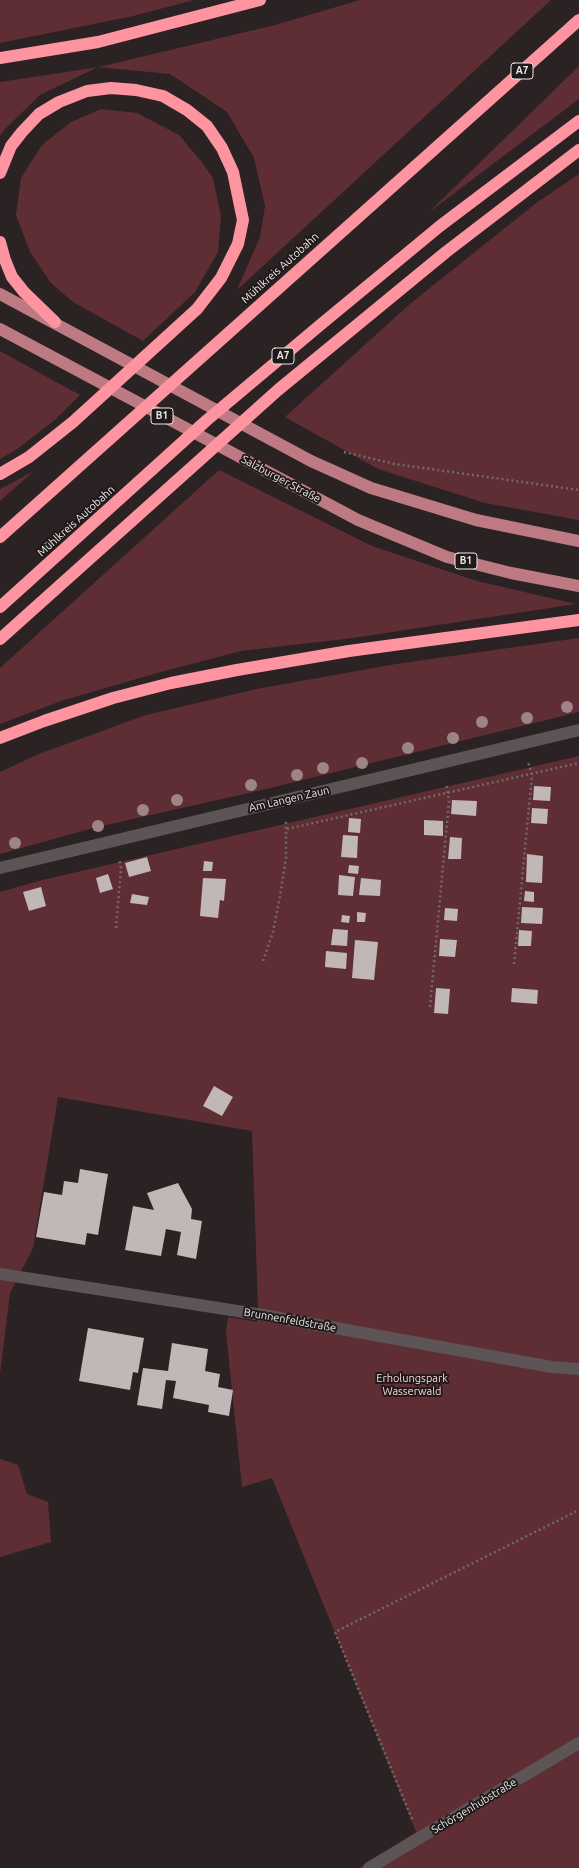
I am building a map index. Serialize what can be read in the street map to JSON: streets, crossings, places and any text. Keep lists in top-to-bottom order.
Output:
{
  "streets": {
    "highway": ["A7", "Mühlkreis Autobahn"],
    "main road": ["B1", "Salzburger Straße"],
    "street": ["Am Langen Zaun", "Brunnenfeldstraße", "Schörgenhubstraße"]
  },
  "parks": ["Erholungspark Wasserwald"]
}
